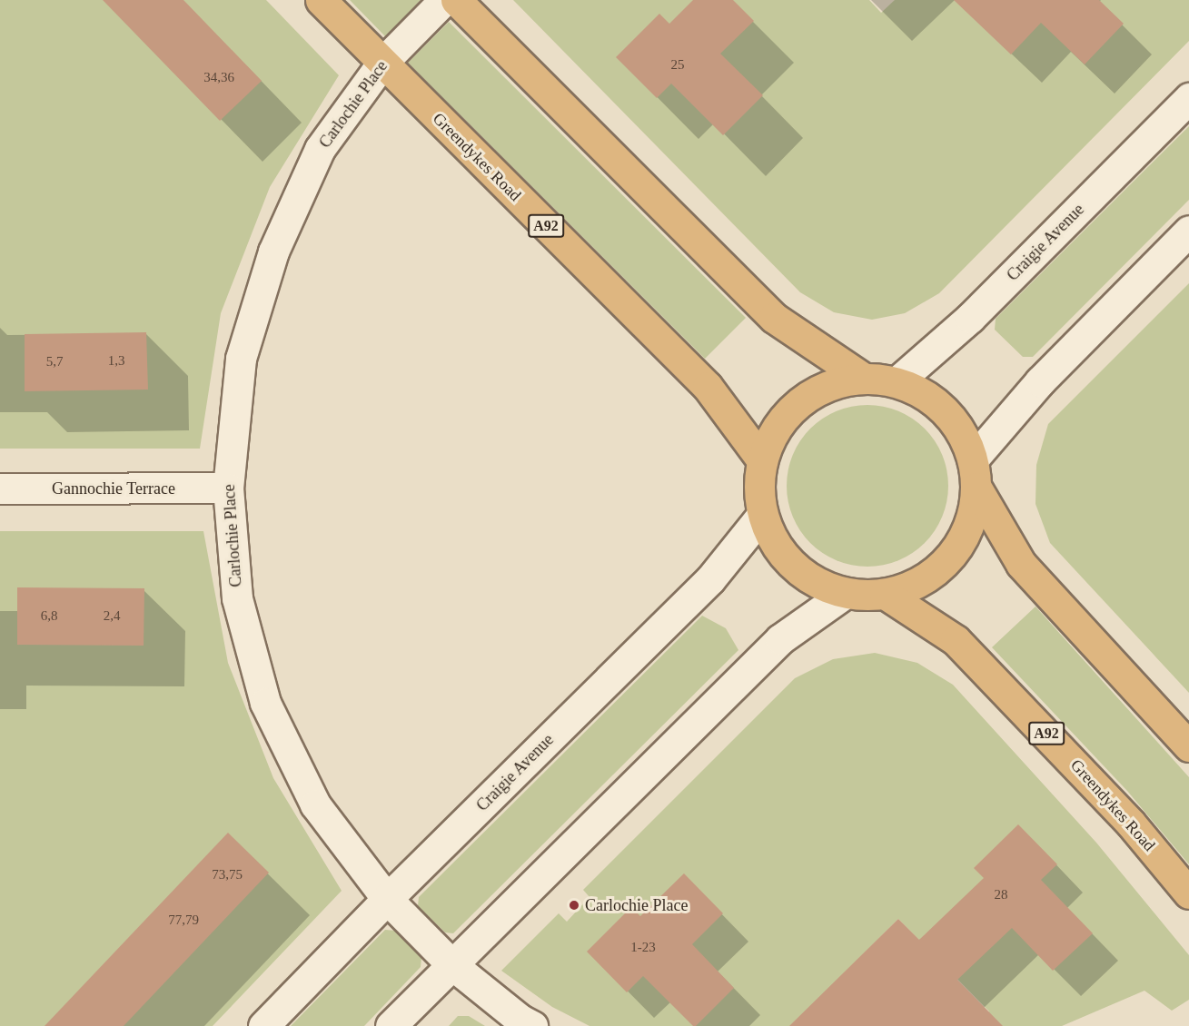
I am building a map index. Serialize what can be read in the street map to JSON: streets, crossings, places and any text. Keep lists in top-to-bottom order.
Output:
{
  "streets": {
    "highway": ["Greendykes Road", "A92"],
    "street": ["Carlochie Place", "Craigie Avenue", "Gannochie Terrace"]
  },
  "crossings": [
    ["Carlochie Place", "Greendykes Road"],
    ["Carlochie Place", "Craigie Avenue"],
    ["Carlochie Place", "Gannochie Terrace"]
  ],
  "places": ["Carlochie Place"],
  "house_numbers": [
    "25",
    "34,36",
    "1,3",
    "5,7",
    "6,8",
    "2,4",
    "73,75",
    "28",
    "77,79",
    "1-23"
  ]
}
